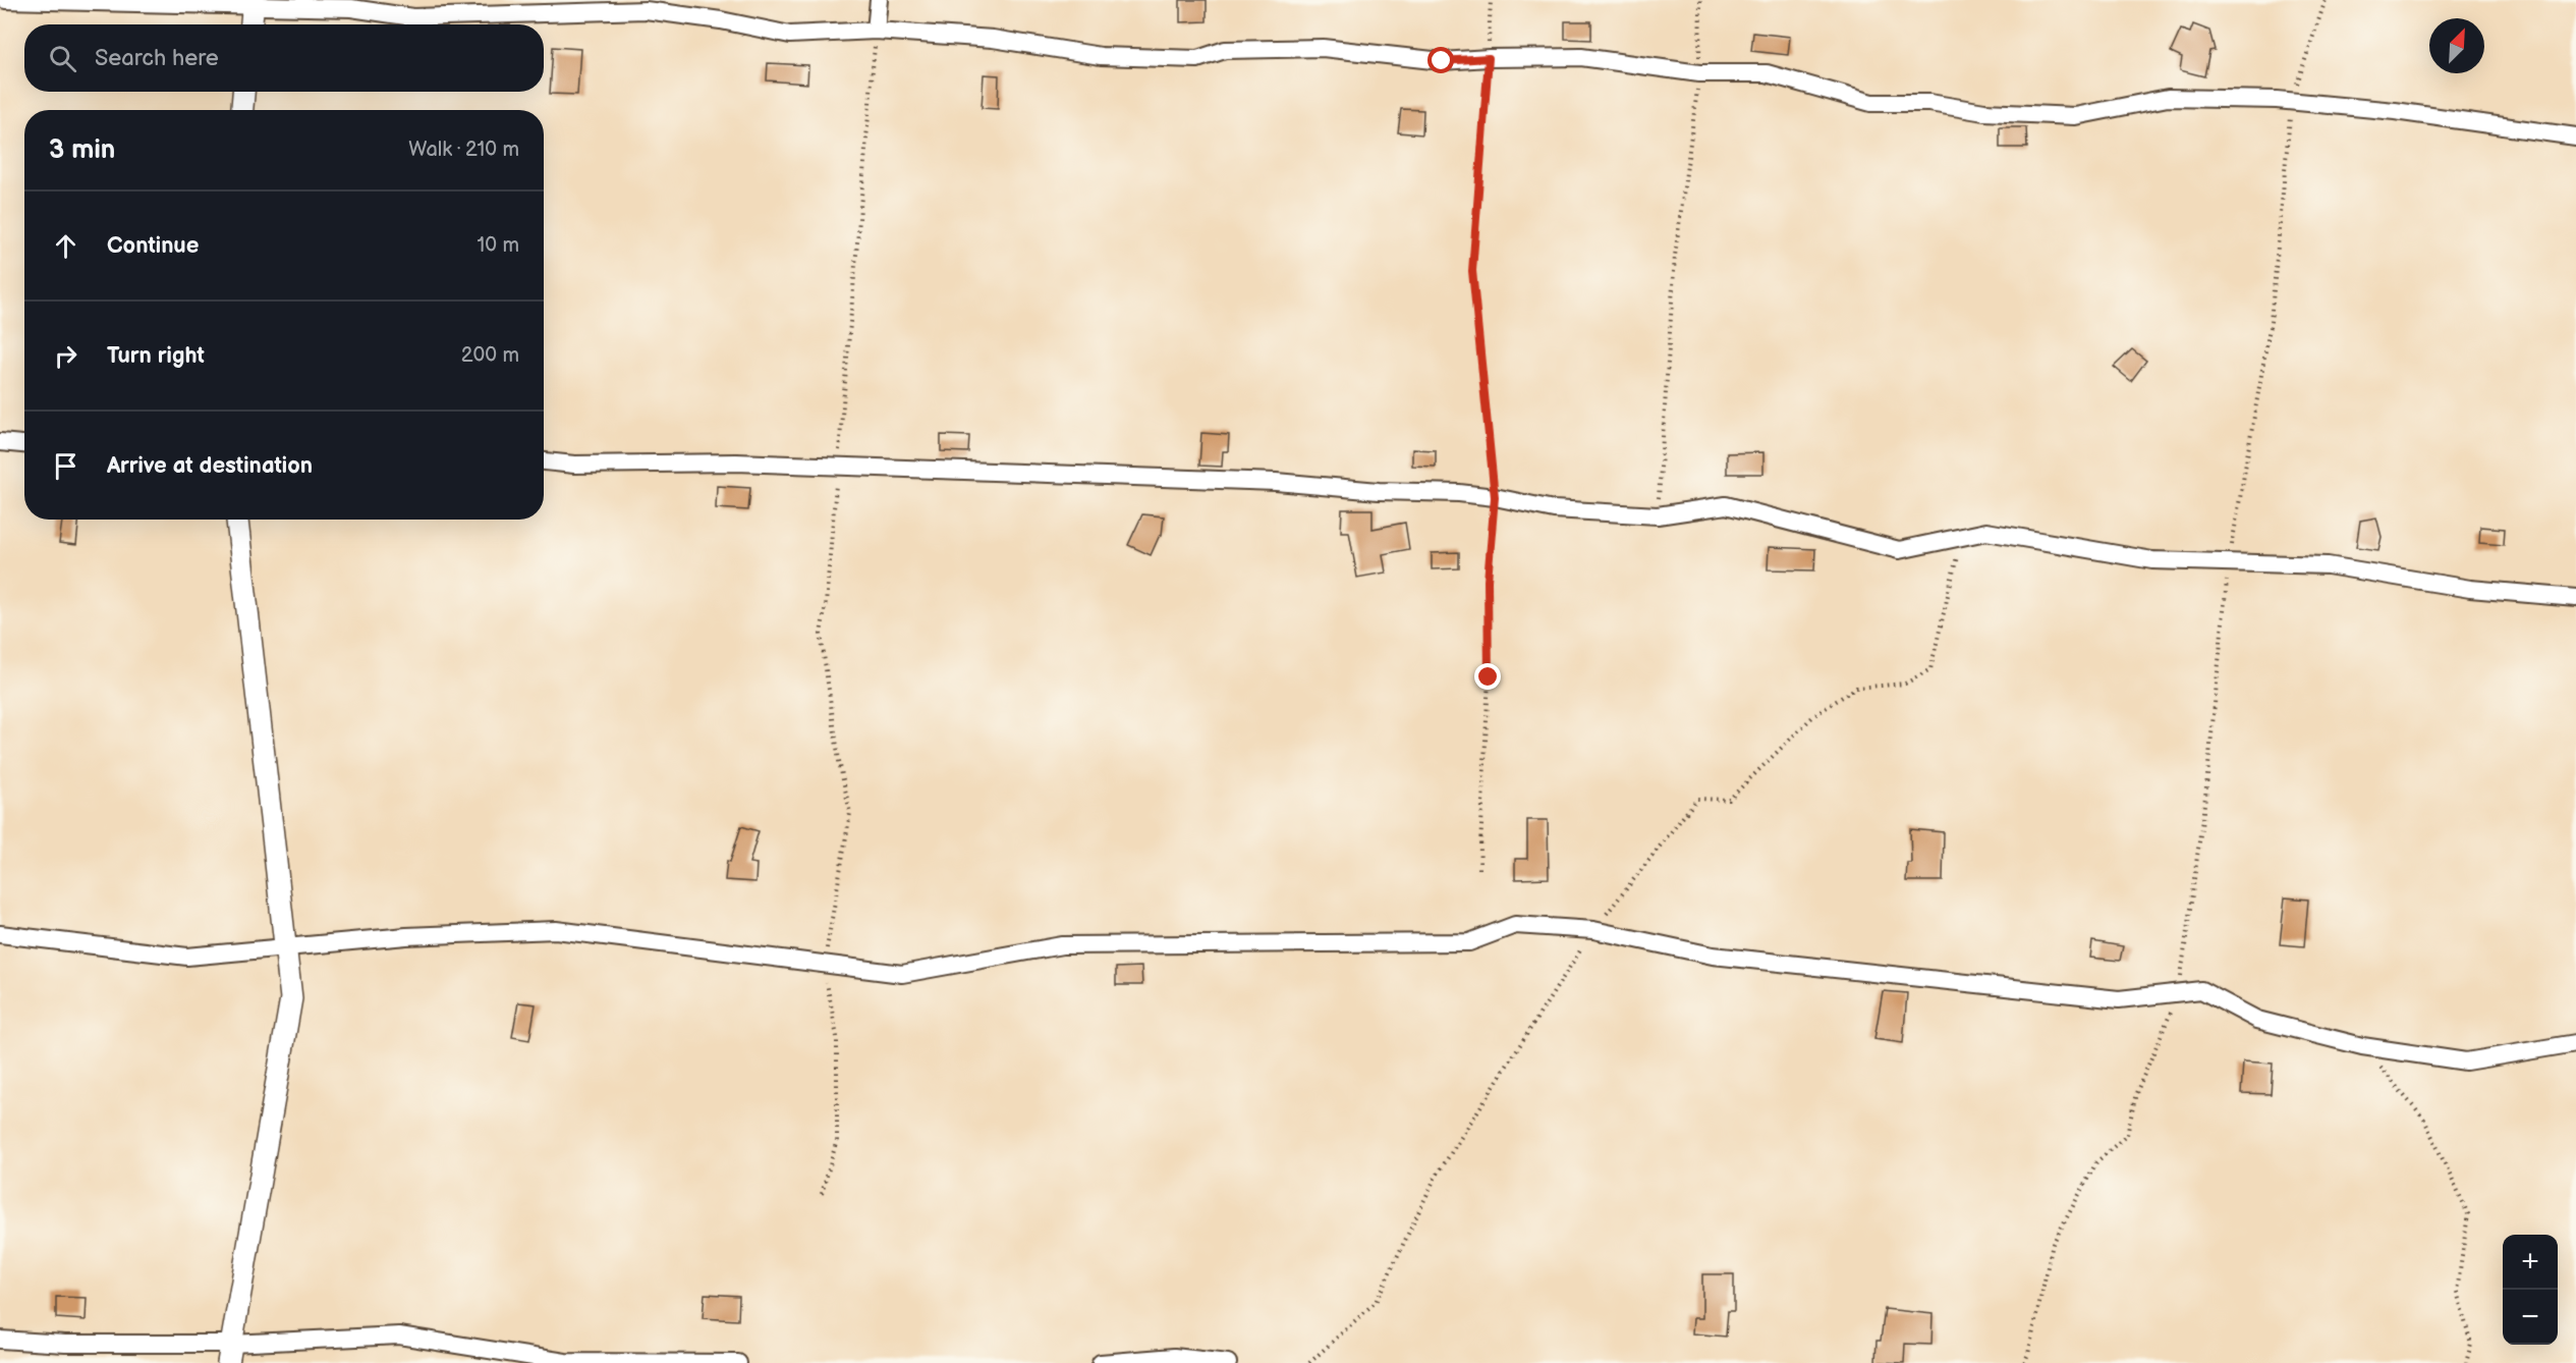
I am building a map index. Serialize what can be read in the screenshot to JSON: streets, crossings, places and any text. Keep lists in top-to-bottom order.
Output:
{
  "north": "top right",
  "page": {
    "search": "Search here",
    "heading": ["3 min", "Walk · 210 m"],
    "list": [
      ["Continue", "10 m"],
      ["Turn right", "200 m"],
      "Arrive at destination"
    ],
    "map_buttons": ["+", "−"]
  }
}
